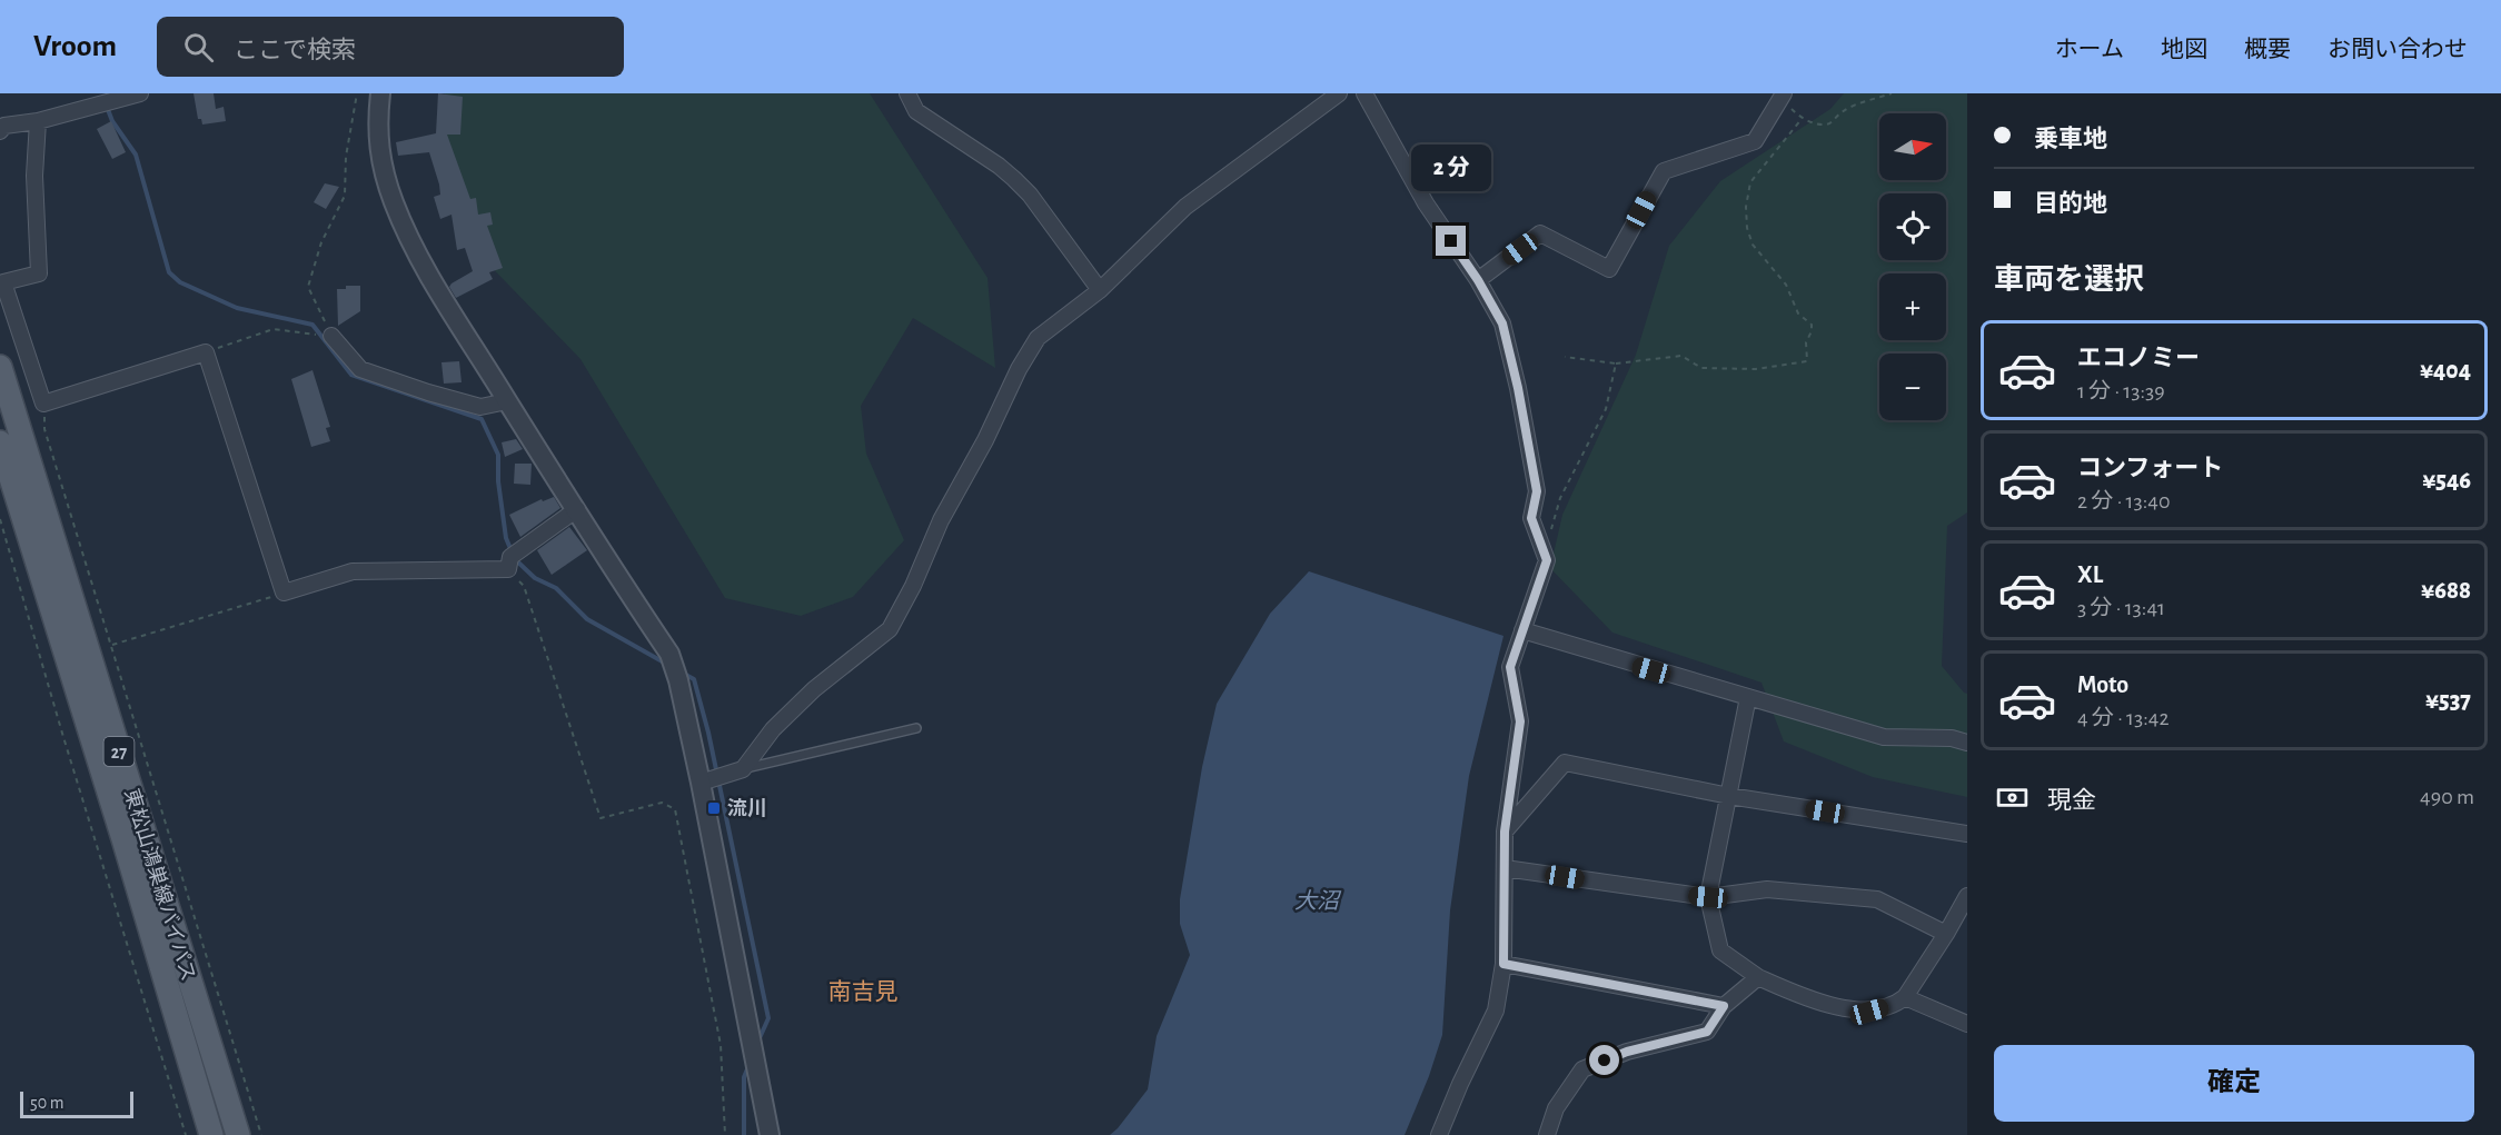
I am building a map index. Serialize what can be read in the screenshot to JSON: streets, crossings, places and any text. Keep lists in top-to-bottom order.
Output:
{
  "streets": {
    "main road": ["27", "東松山鴻巣線バイパス"]
  },
  "districts": ["南吉見"],
  "water": ["大沼"],
  "places": {
    "transit": ["流川"]
  },
  "scale_bar": "50 m",
  "north": "right",
  "page": {
    "header": "Vroom",
    "search": "ここで検索",
    "nav": [
      "ホーム",
      "地図",
      "概要",
      "お問い合わせ"
    ],
    "banner": ["乗車地", "目的地"],
    "map_buttons": ["+", "−"],
    "bubble": "2 分",
    "heading": "車両を選択",
    "list": [
      {
        "name": "エコノミー",
        "note": "1 分 · 13:39",
        "value": "¥404"
      },
      {
        "name": "コンフォート",
        "note": "2 分 · 13:40",
        "value": "¥546"
      },
      {
        "name": "XL",
        "note": "3 分 · 13:41",
        "value": "¥688"
      },
      {
        "name": "Moto",
        "note": "4 分 · 13:42",
        "value": "¥537"
      }
    ],
    "pay": ["現金", "490 m"],
    "buttons": "確定",
    "scale": "50 m"
  }
}
